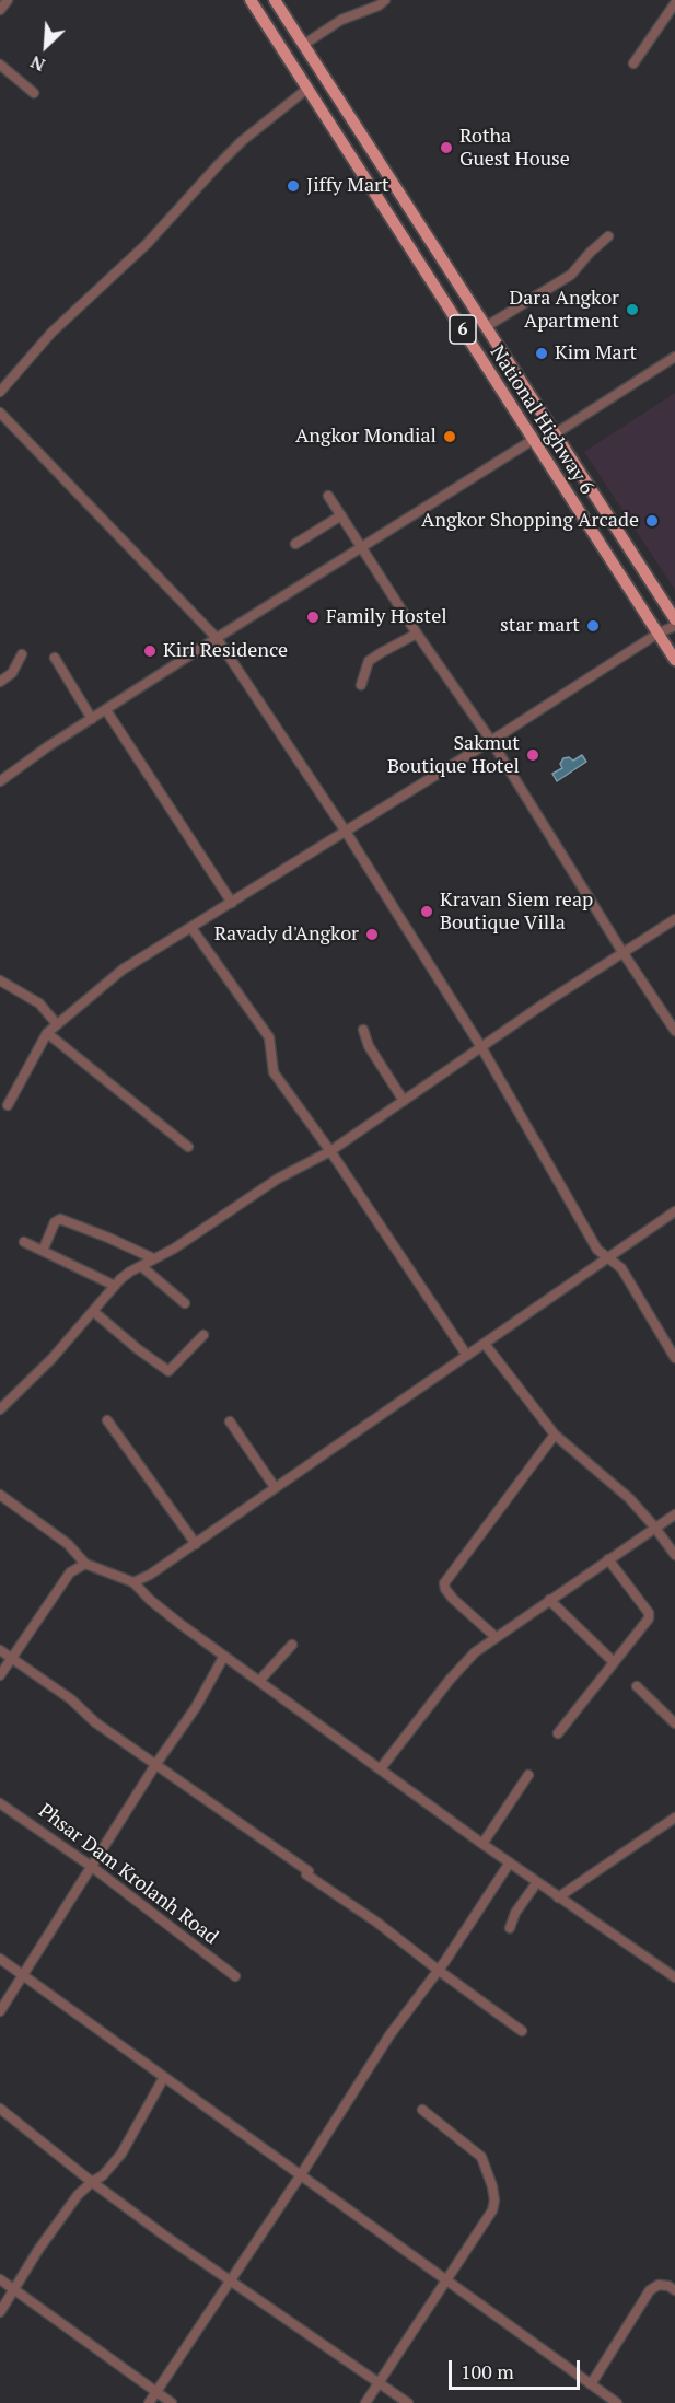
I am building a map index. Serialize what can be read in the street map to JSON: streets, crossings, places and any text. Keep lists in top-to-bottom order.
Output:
{
  "streets": {
    "main road": ["6", "National Highway 6"],
    "street": ["Phsar Dam Krolanh Road"]
  },
  "places": [
    "Rotha Guest House",
    "Jiffy Mart",
    "Dara Angkor Apartment",
    "Kim Mart",
    "Angkor Mondial",
    "Angkor Shopping Arcade",
    "Family Hostel",
    "star mart",
    "Kiri Residence",
    "Sakmut Boutique Hotel",
    "Kravan Siem reap Boutique Villa",
    "Ravady d'Angkor"
  ],
  "scale_bar": "100 m",
  "north": "bottom left"
}
